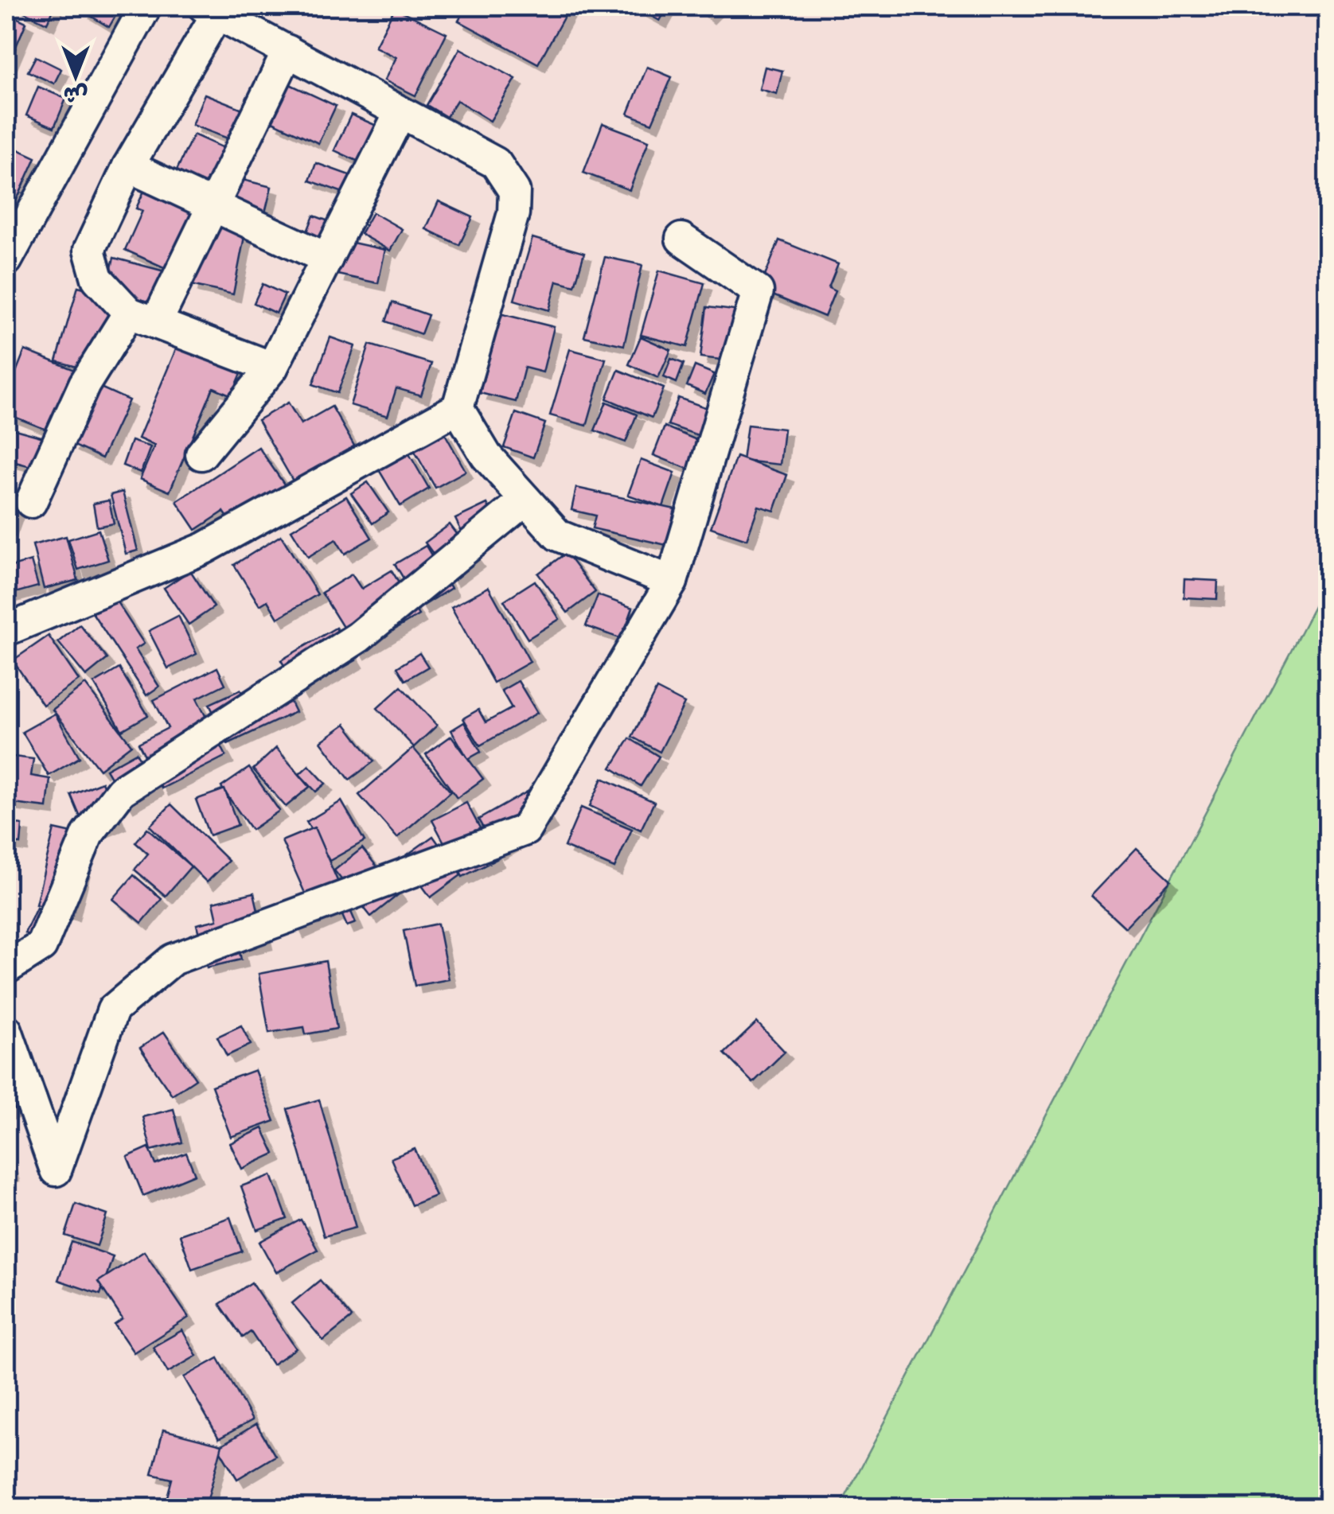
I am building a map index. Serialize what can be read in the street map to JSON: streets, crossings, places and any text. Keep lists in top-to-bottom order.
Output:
{
  "north": "bottom"
}
